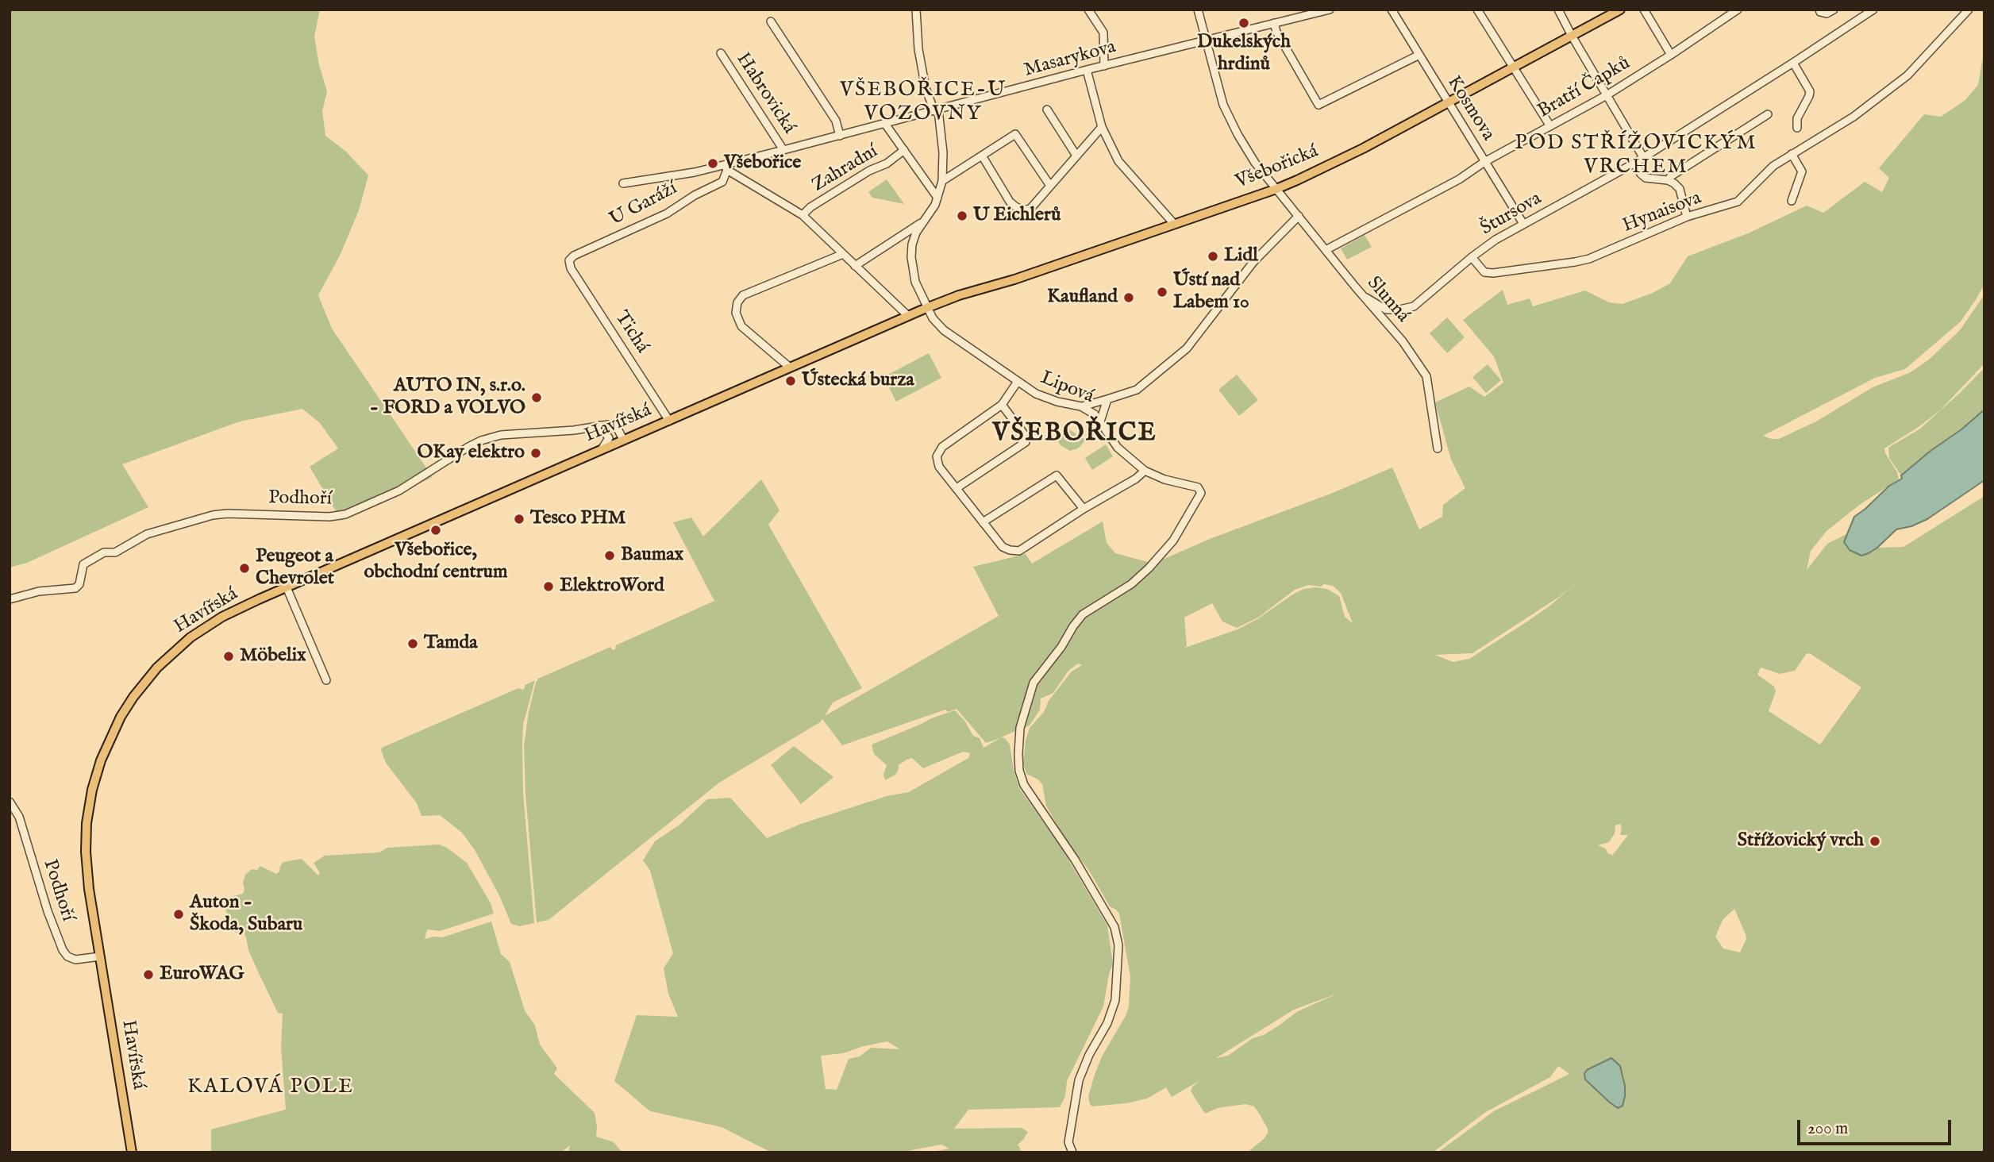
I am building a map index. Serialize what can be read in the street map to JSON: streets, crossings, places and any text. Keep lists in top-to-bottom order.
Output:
{
  "streets": {
    "main road": ["Všebořická", "Havířská"],
    "street": [
      "Masarykova",
      "Bratří Čapků",
      "Habrovická",
      "Kosmova",
      "Zahradní",
      "U Garáží",
      "Hynaisova",
      "Štursova",
      "Slunná",
      "Tichá",
      "Lipová",
      "Podhoří"
    ]
  },
  "crossings": [
    ["Masarykova", "Habrovická"],
    ["Masarykova", "Zahradní"],
    ["Masarykova", "U Garáží"],
    ["Masarykova", "Lipová"],
    ["Bratří Čapků", "Kosmova"],
    ["Bratří Čapků", "Slunná"],
    ["Kosmova", "Všebořická"],
    ["Kosmova", "Štursova"],
    ["Všebořická", "Slunná"],
    ["Všebořická", "Lipová"],
    ["Všebořická", "Havířská"],
    ["Zahradní", "Lipová"],
    ["U Garáží", "Tichá"],
    ["Hynaisova", "Štursova"],
    ["Štursova", "Slunná"],
    ["Tichá", "Havířská"],
    ["Lipová", "Havířská"],
    ["Havířská", "Podhoří"]
  ],
  "districts": [
    "VŠEBOŘICE-U VOZOVNY",
    "POD STŘÍŽOVICKÝM VRCHEM",
    "VŠEBOŘICE",
    "KALOVÁ POLE"
  ],
  "places": [
    "Dukelských hrdinů",
    "Všebořice",
    "U Eichlerů",
    "Lidl",
    "Ústí nad Labem 10",
    "Kaufland",
    "Ústecká burza",
    "AUTO IN, s.r.o. - FORD a VOLVO",
    "OKay elektro",
    "Tesco PHM",
    "Všebořice, obchodní centrum",
    "Baumax",
    "Peugeot a Chevrolet",
    "ElektroWord",
    "Tamda",
    "Möbelix",
    "Střížovický vrch",
    "Auton - Škoda, Subaru",
    "EuroWAG"
  ],
  "scale_bar": "200 m"
}
